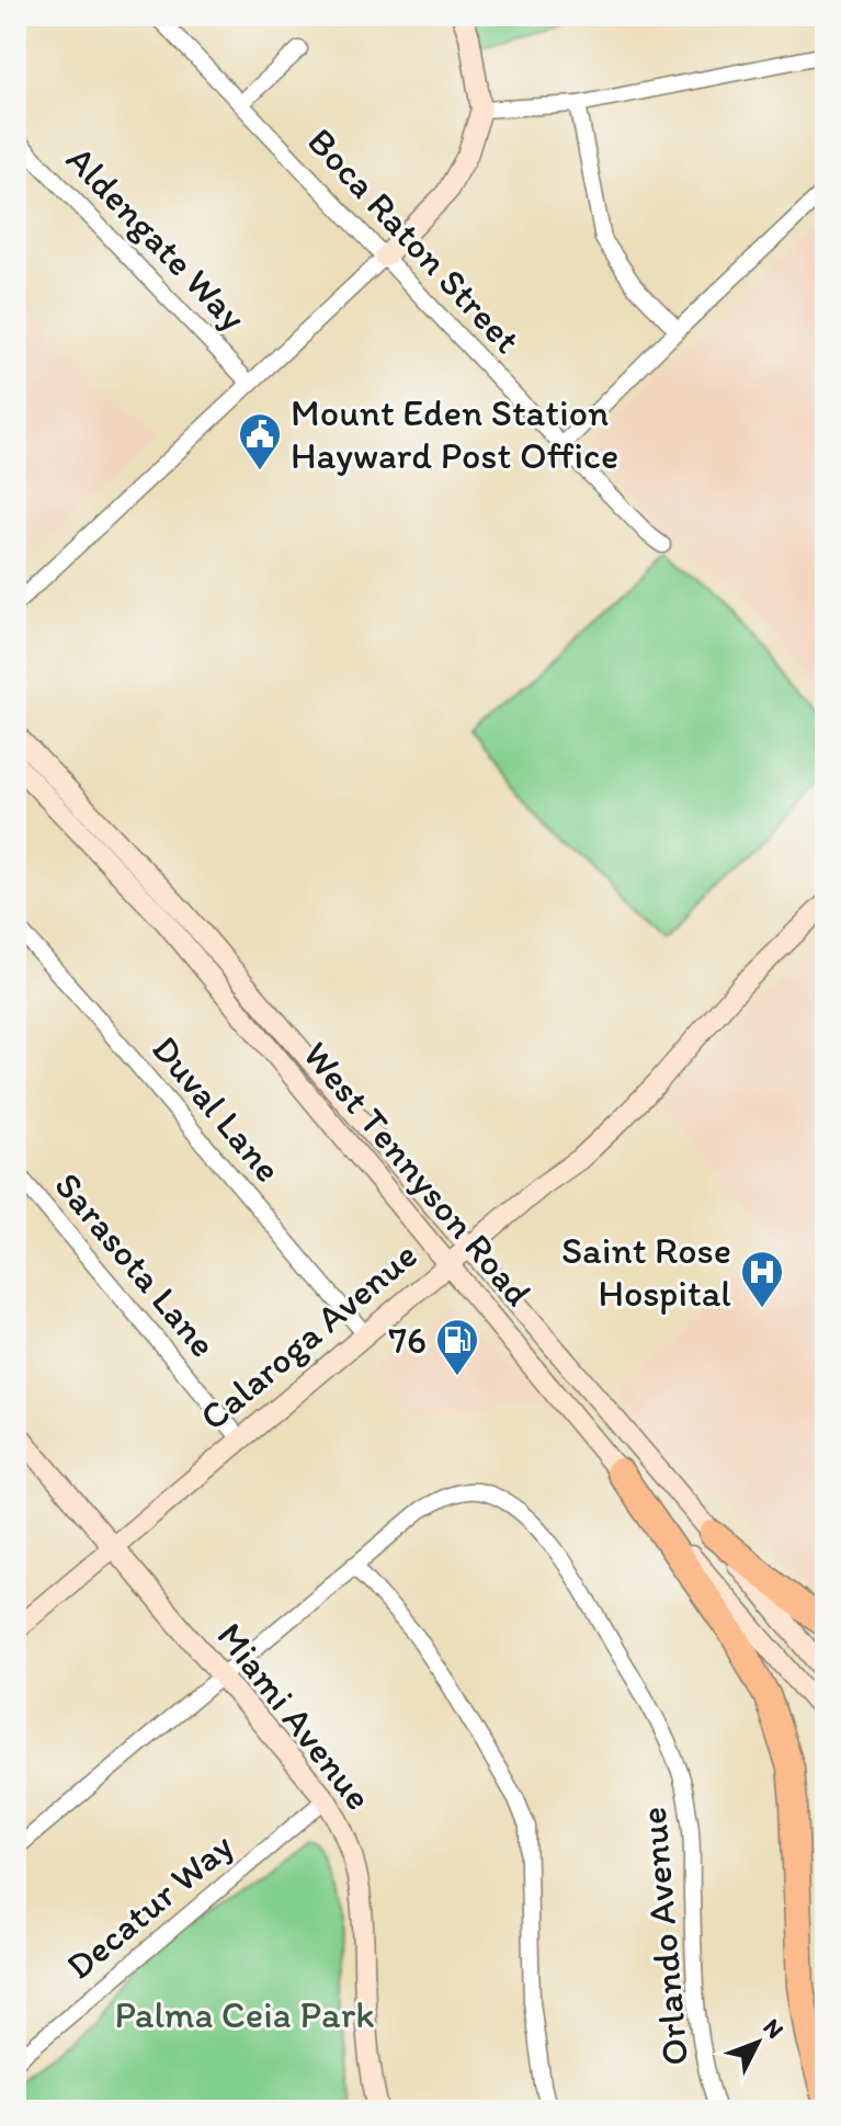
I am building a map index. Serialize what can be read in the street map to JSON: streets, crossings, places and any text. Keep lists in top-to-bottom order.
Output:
{
  "streets": {
    "main road": ["West Tennyson Road", "Calaroga Avenue", "Miami Avenue"],
    "street": [
      "Aldengate Way",
      "Boca Raton Street",
      "Duval Lane",
      "Sarasota Lane",
      "Decatur Way",
      "Orlando Avenue"
    ]
  },
  "crossings": [
    ["Duval Lane", "Calaroga Avenue"],
    ["West Tennyson Road", "Calaroga Avenue"],
    ["Sarasota Lane", "Calaroga Avenue"],
    ["Calaroga Avenue", "Miami Avenue"],
    ["Miami Avenue", "Decatur Way"]
  ],
  "parks": ["Palma Ceia Park"],
  "places": {
    "public building": ["Mount Eden Station Hayward Post Office"],
    "hospital": ["Saint Rose Hospital"],
    "fuel station": ["76"]
  },
  "north": "top right"
}
